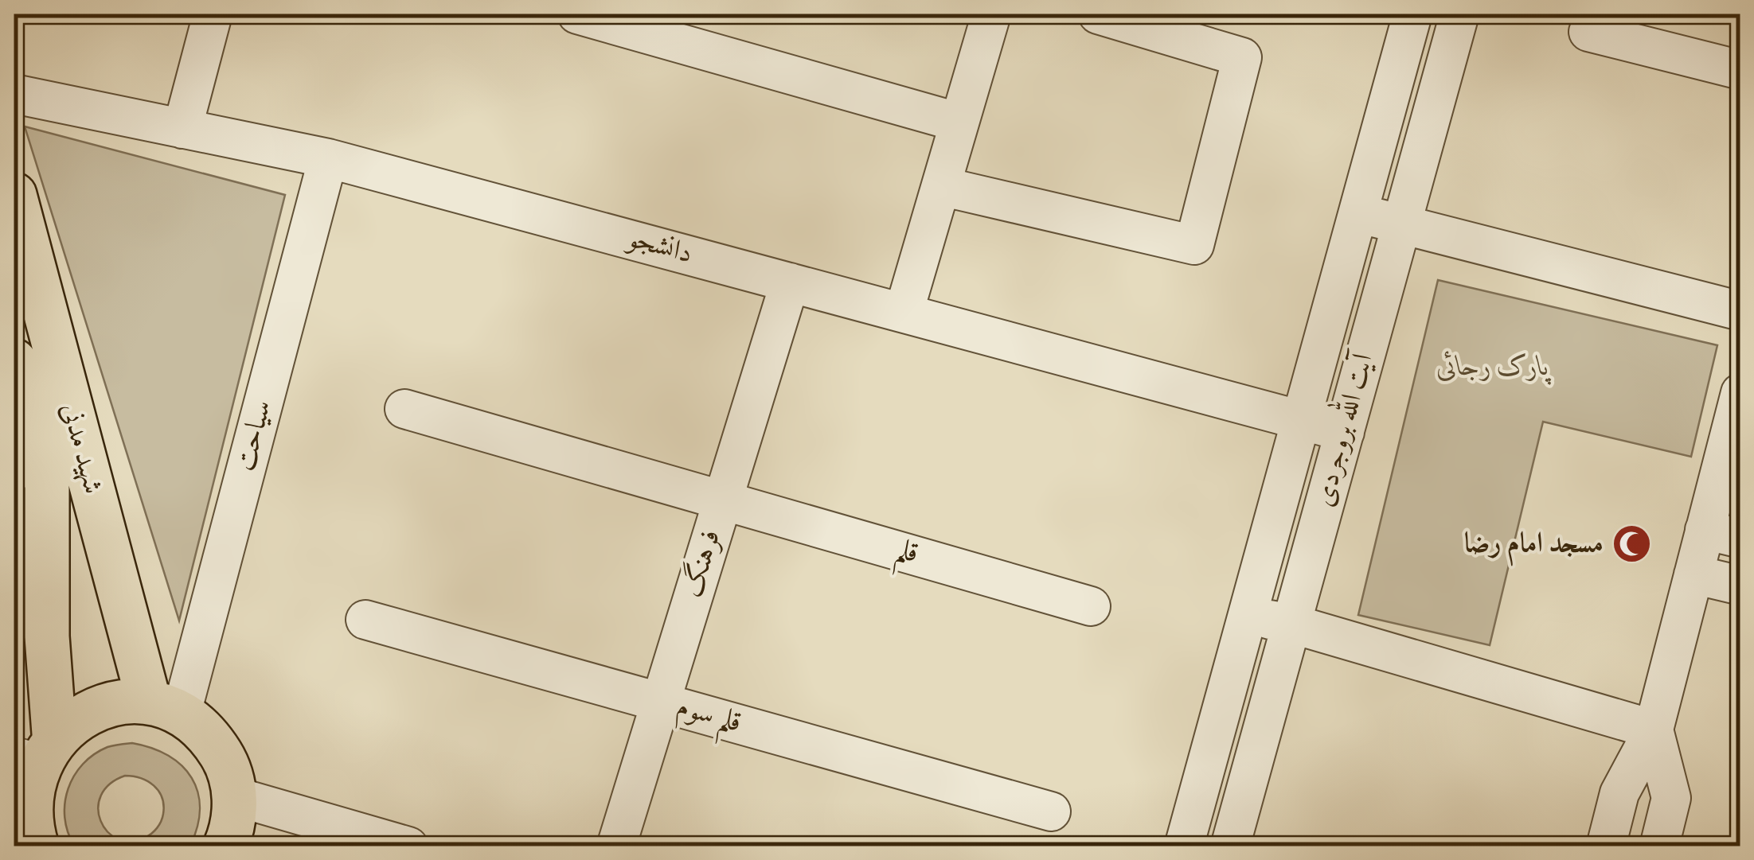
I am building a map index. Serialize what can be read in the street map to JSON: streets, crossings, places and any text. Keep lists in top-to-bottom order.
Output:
{
  "streets": {
    "main road": ["شهید مدنی"],
    "street": [
      "دانشجو",
      "آیت الله بروجردی",
      "سیاحت",
      "قلم",
      "فرهنگ",
      "قلم سوم"
    ]
  },
  "crossings": [
    ["دانشجو", "آیت الله بروجردی"],
    ["دانشجو", "سیاحت"],
    ["دانشجو", "فرهنگ"],
    ["سیاحت", "شهید مدنی"],
    ["قلم", "فرهنگ"],
    ["فرهنگ", "قلم سوم"]
  ],
  "parks": ["پارک رجائی"],
  "places": {
    "mosque": ["مسجد امام رضا"]
  }
}
